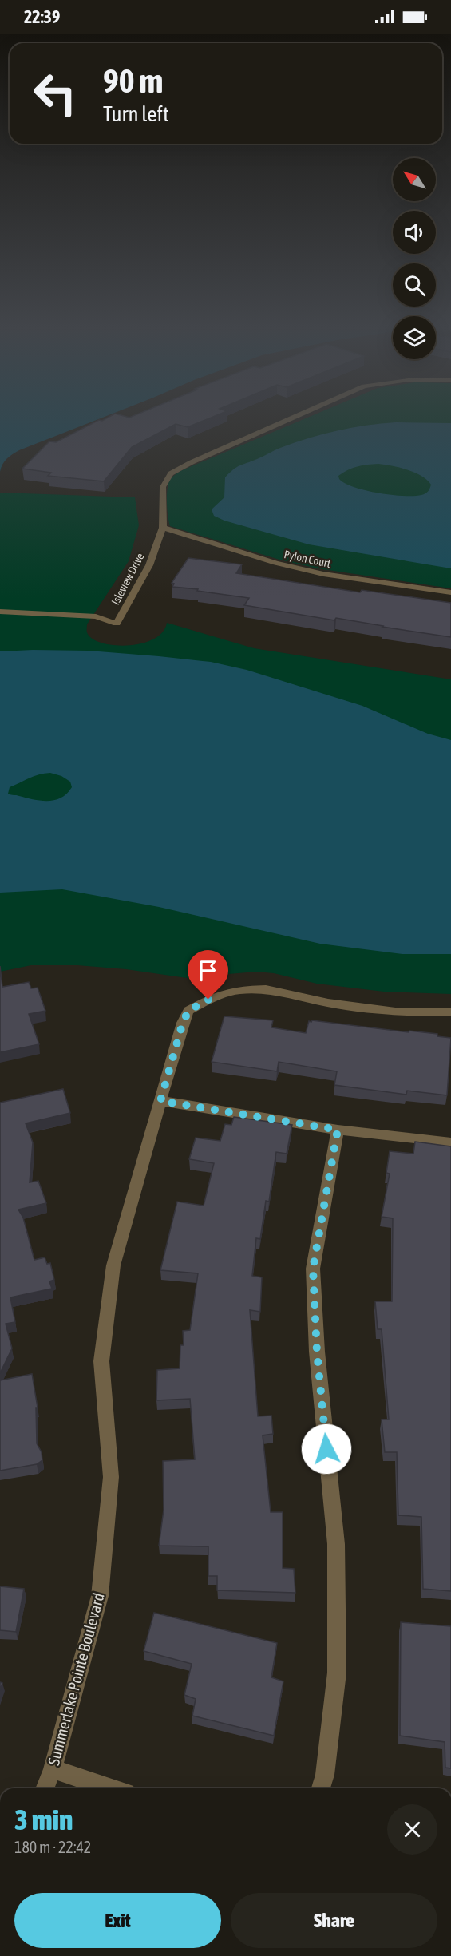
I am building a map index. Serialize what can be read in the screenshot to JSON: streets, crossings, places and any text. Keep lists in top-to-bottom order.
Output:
{
  "streets": {
    "street": ["Pylon Court", "Isleview Drive", "Summerlake Pointe Boulevard"]
  },
  "crossings": [
    ["Pylon Court", "Isleview Drive"]
  ],
  "north": "top left",
  "page": {
    "status": "22:39",
    "turn": ["90 m", "Turn left"],
    "heading": ["3 min", "180 m · 22:42"],
    "buttons": ["Exit", "Share"]
  }
}
